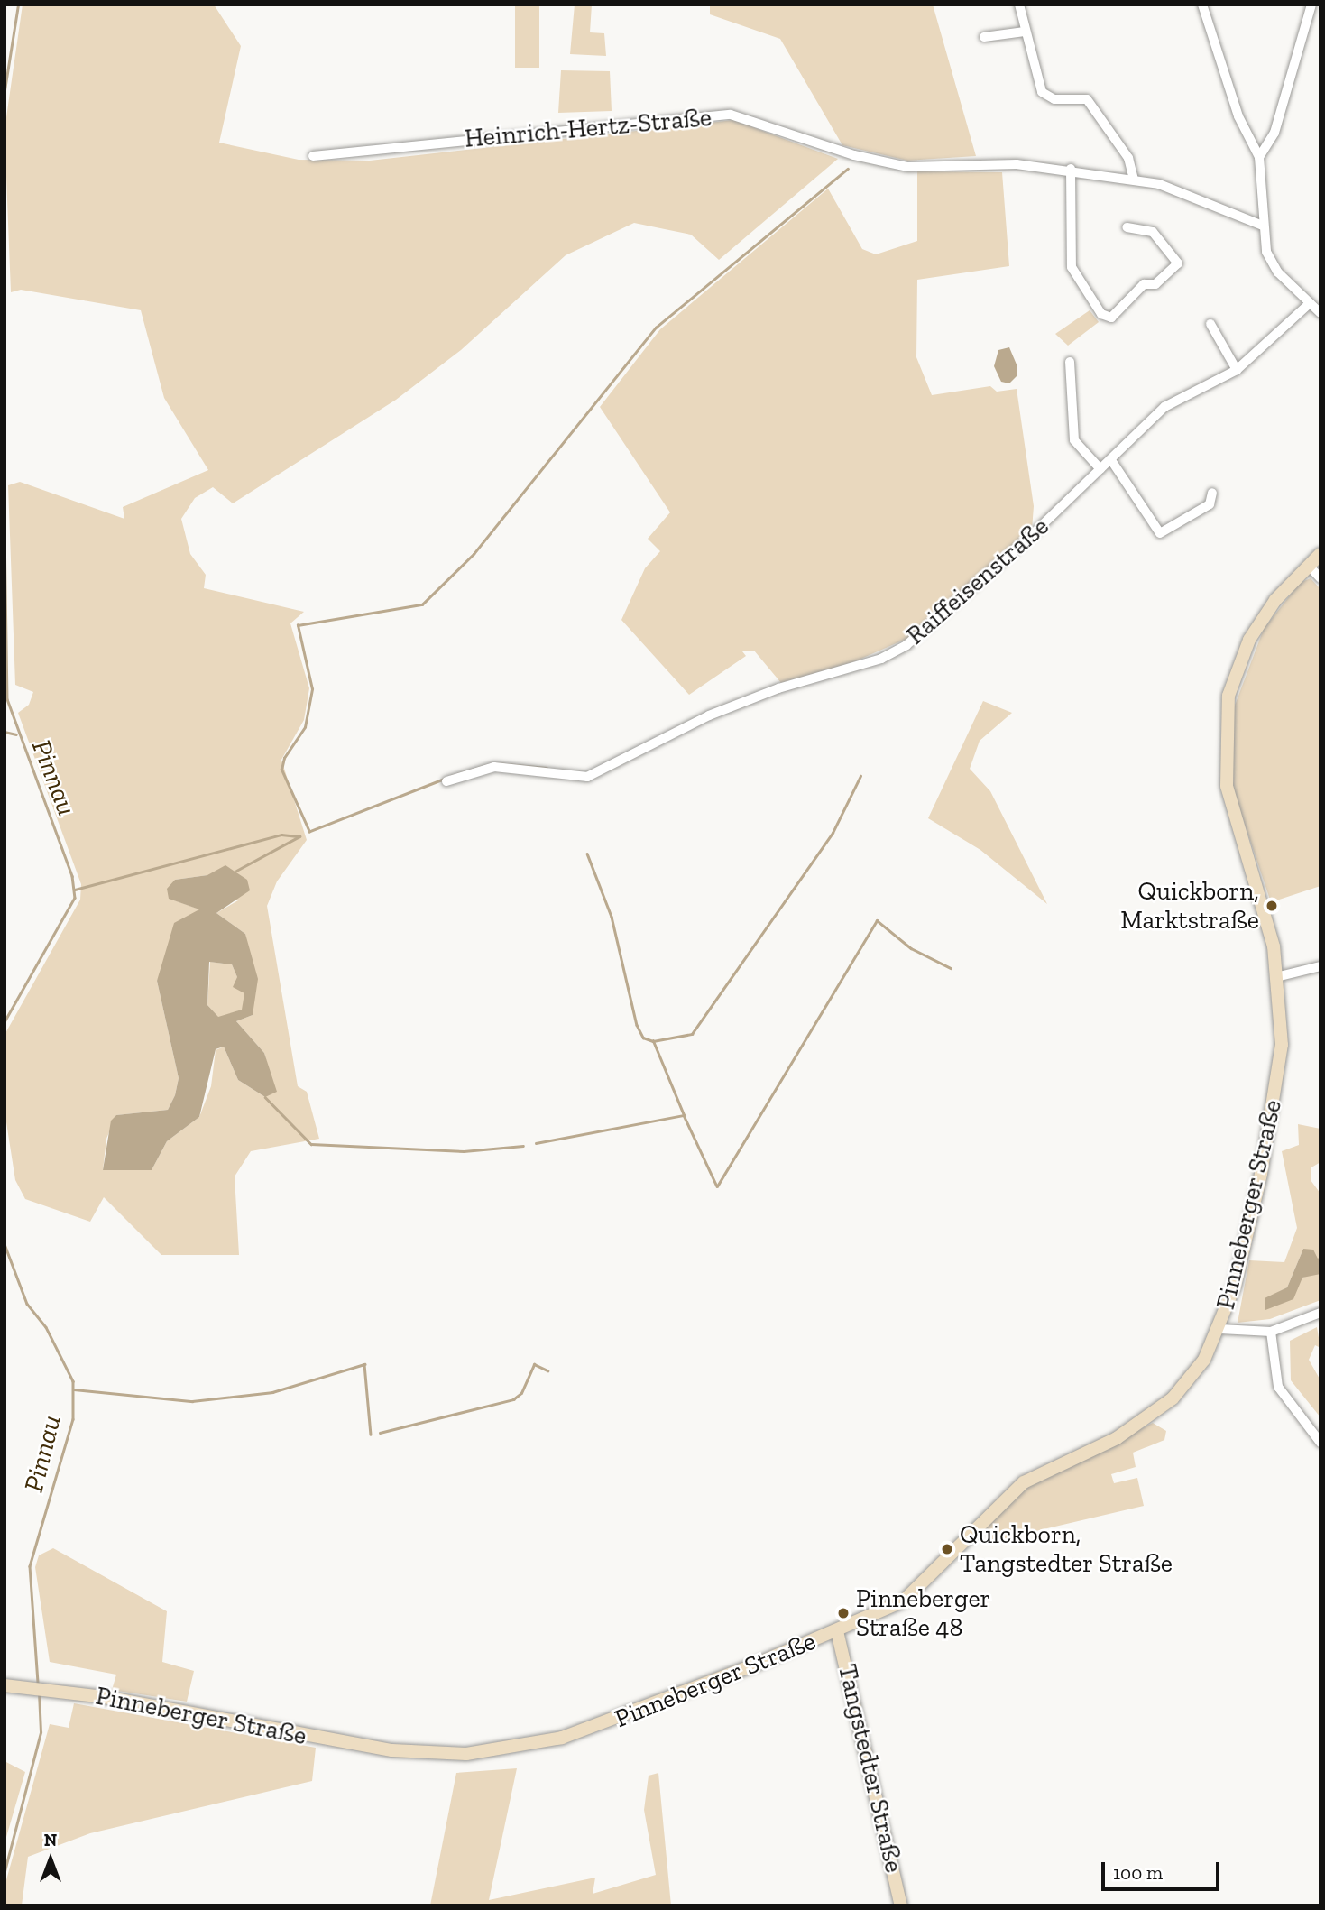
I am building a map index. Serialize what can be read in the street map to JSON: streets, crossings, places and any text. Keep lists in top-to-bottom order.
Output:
{
  "streets": {
    "main road": ["Pinneberger Straße", "Tangstedter Straße"],
    "street": ["Heinrich-Hertz-Straße", "Raiffeisenstraße"]
  },
  "crossings": [
    ["Pinneberger Straße", "Tangstedter Straße"]
  ],
  "water": ["Pinnau"],
  "places": ["Quickborn, Marktstraße", "Quickborn, Tangstedter Straße", "Pinneberger Straße 48"],
  "scale_bar": "100 m",
  "north": "top"
}
